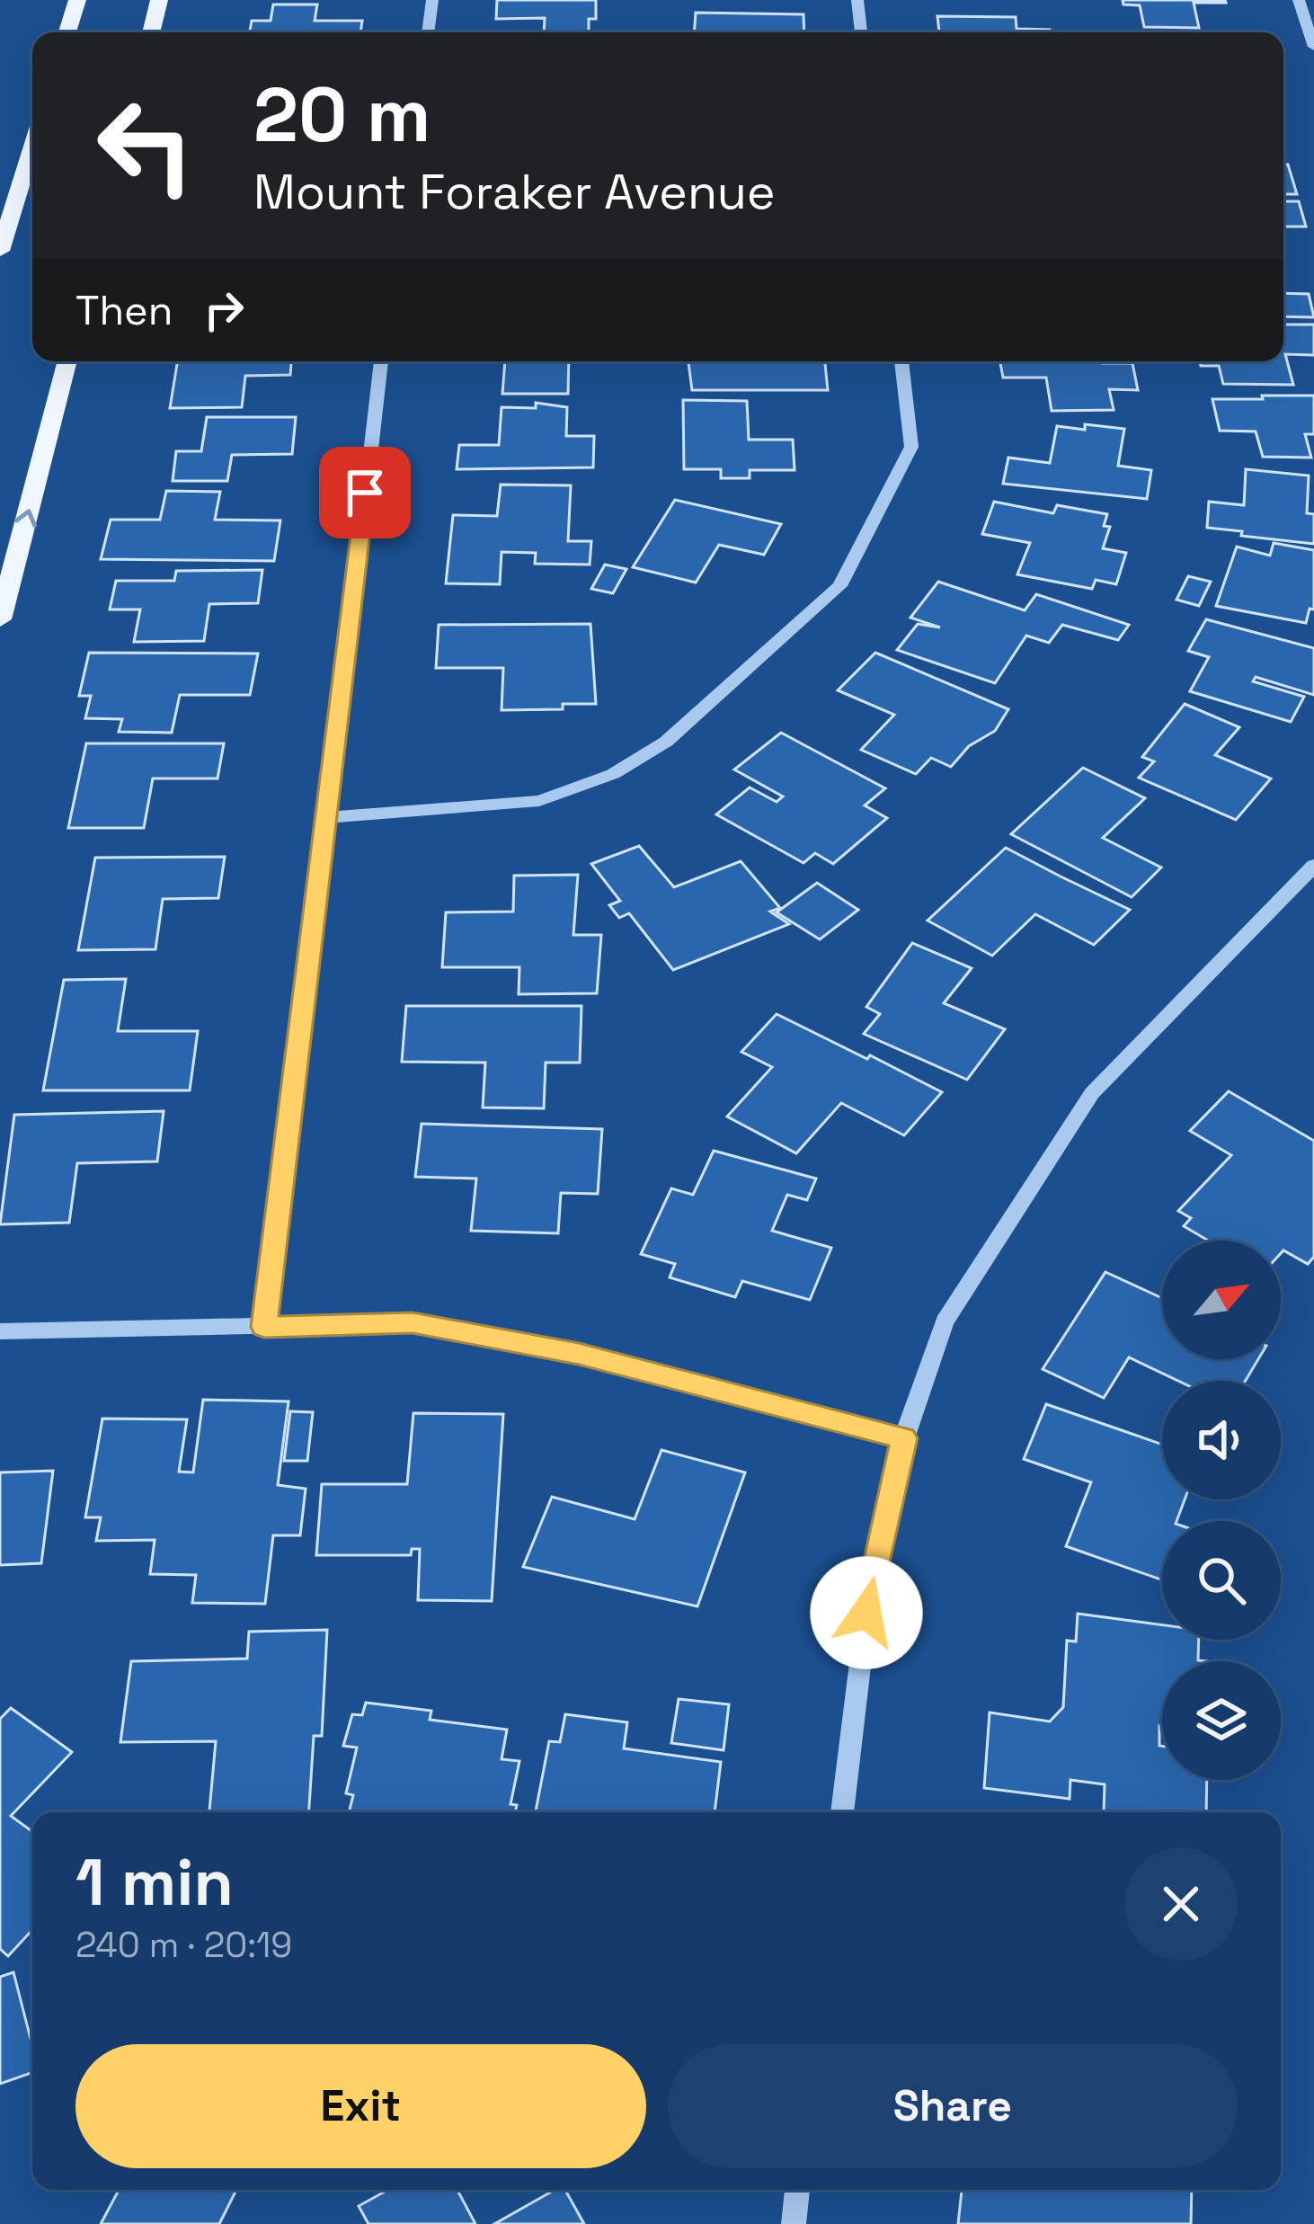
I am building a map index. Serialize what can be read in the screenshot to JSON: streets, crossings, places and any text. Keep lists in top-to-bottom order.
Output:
{
  "north": "top right",
  "page": {
    "turn": ["20 m", "Mount Foraker Avenue"],
    "then": "Then",
    "heading": ["1 min", "240 m · 20:19"],
    "buttons": ["Exit", "Share"]
  }
}
